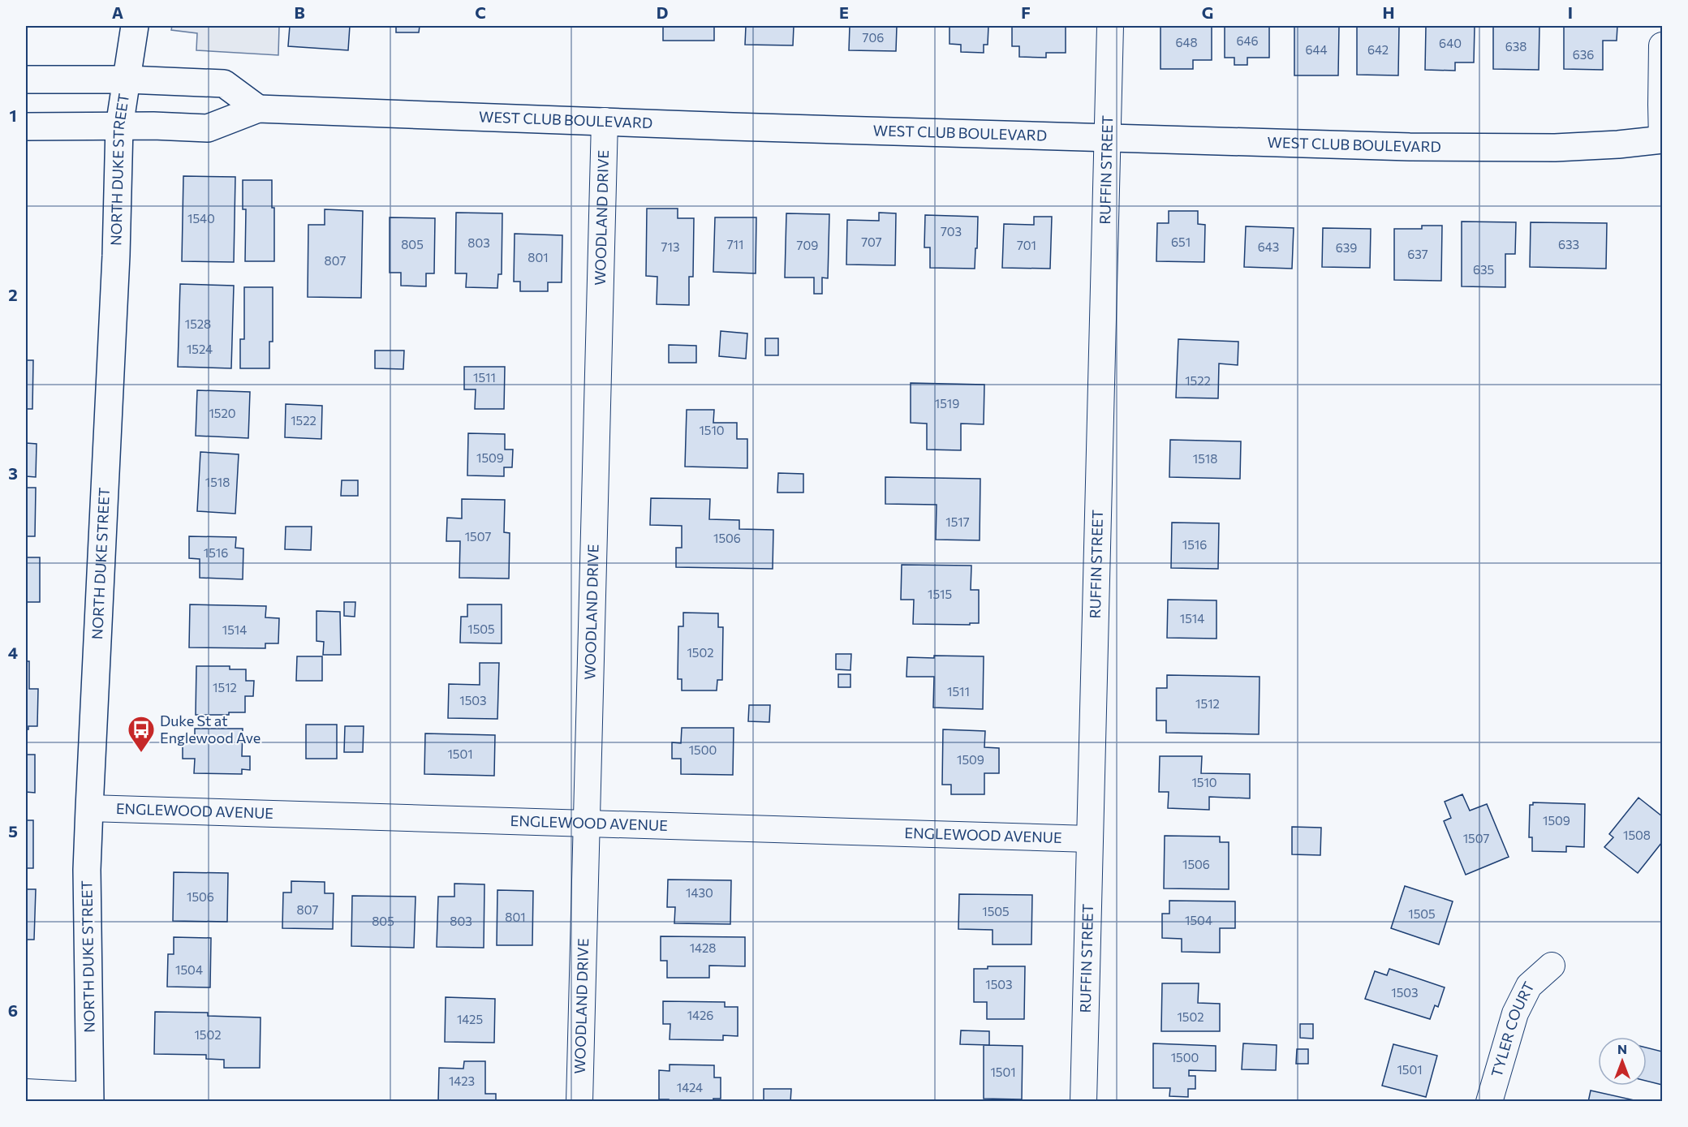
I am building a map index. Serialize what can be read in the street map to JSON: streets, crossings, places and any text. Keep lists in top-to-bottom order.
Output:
{
  "streets": {
    "street": [
      "WEST CLUB BOULEVARD",
      "NORTH DUKE STREET",
      "RUFFIN STREET",
      "WOODLAND DRIVE",
      "ENGLEWOOD AVENUE",
      "TYLER COURT"
    ]
  },
  "crossings": [
    ["WEST CLUB BOULEVARD", "NORTH DUKE STREET"],
    ["WEST CLUB BOULEVARD", "RUFFIN STREET"],
    ["WEST CLUB BOULEVARD", "WOODLAND DRIVE"],
    ["NORTH DUKE STREET", "ENGLEWOOD AVENUE"],
    ["RUFFIN STREET", "ENGLEWOOD AVENUE"],
    ["WOODLAND DRIVE", "ENGLEWOOD AVENUE"]
  ],
  "places": {
    "bus stop": ["Duke St at Englewood Ave"]
  },
  "house_numbers": [
    "706",
    "646",
    "648",
    "640",
    "638",
    "644",
    "642",
    "636",
    "1540",
    "703",
    "707",
    "651",
    "803",
    "805",
    "711",
    "633",
    "709",
    "701",
    "713",
    "643",
    "639",
    "637",
    "801",
    "807",
    "635",
    "1528",
    "1524",
    "1511",
    "1522",
    "1519",
    "1520",
    "1522",
    "1510",
    "1509",
    "1518",
    "1518",
    "1517",
    "1507",
    "1506",
    "1516",
    "1516",
    "1515",
    "1514",
    "1505",
    "1514",
    "1502",
    "1512",
    "1511",
    "1503",
    "1512",
    "1500",
    "1501",
    "1509",
    "1510",
    "1509",
    "1508",
    "1507",
    "1506",
    "1430",
    "1506",
    "807",
    "1505",
    "1505",
    "801",
    "1504",
    "805",
    "803",
    "1428",
    "1504",
    "1503",
    "1503",
    "1426",
    "1502",
    "1425",
    "1502",
    "1500",
    "1501",
    "1501",
    "1423",
    "1424"
  ],
  "north": "top",
  "grid": {
    "columns": [
      "A",
      "B",
      "C",
      "D",
      "E",
      "F",
      "G",
      "H",
      "I"
    ],
    "rows": [
      "1",
      "2",
      "3",
      "4",
      "5",
      "6"
    ]
  }
}
